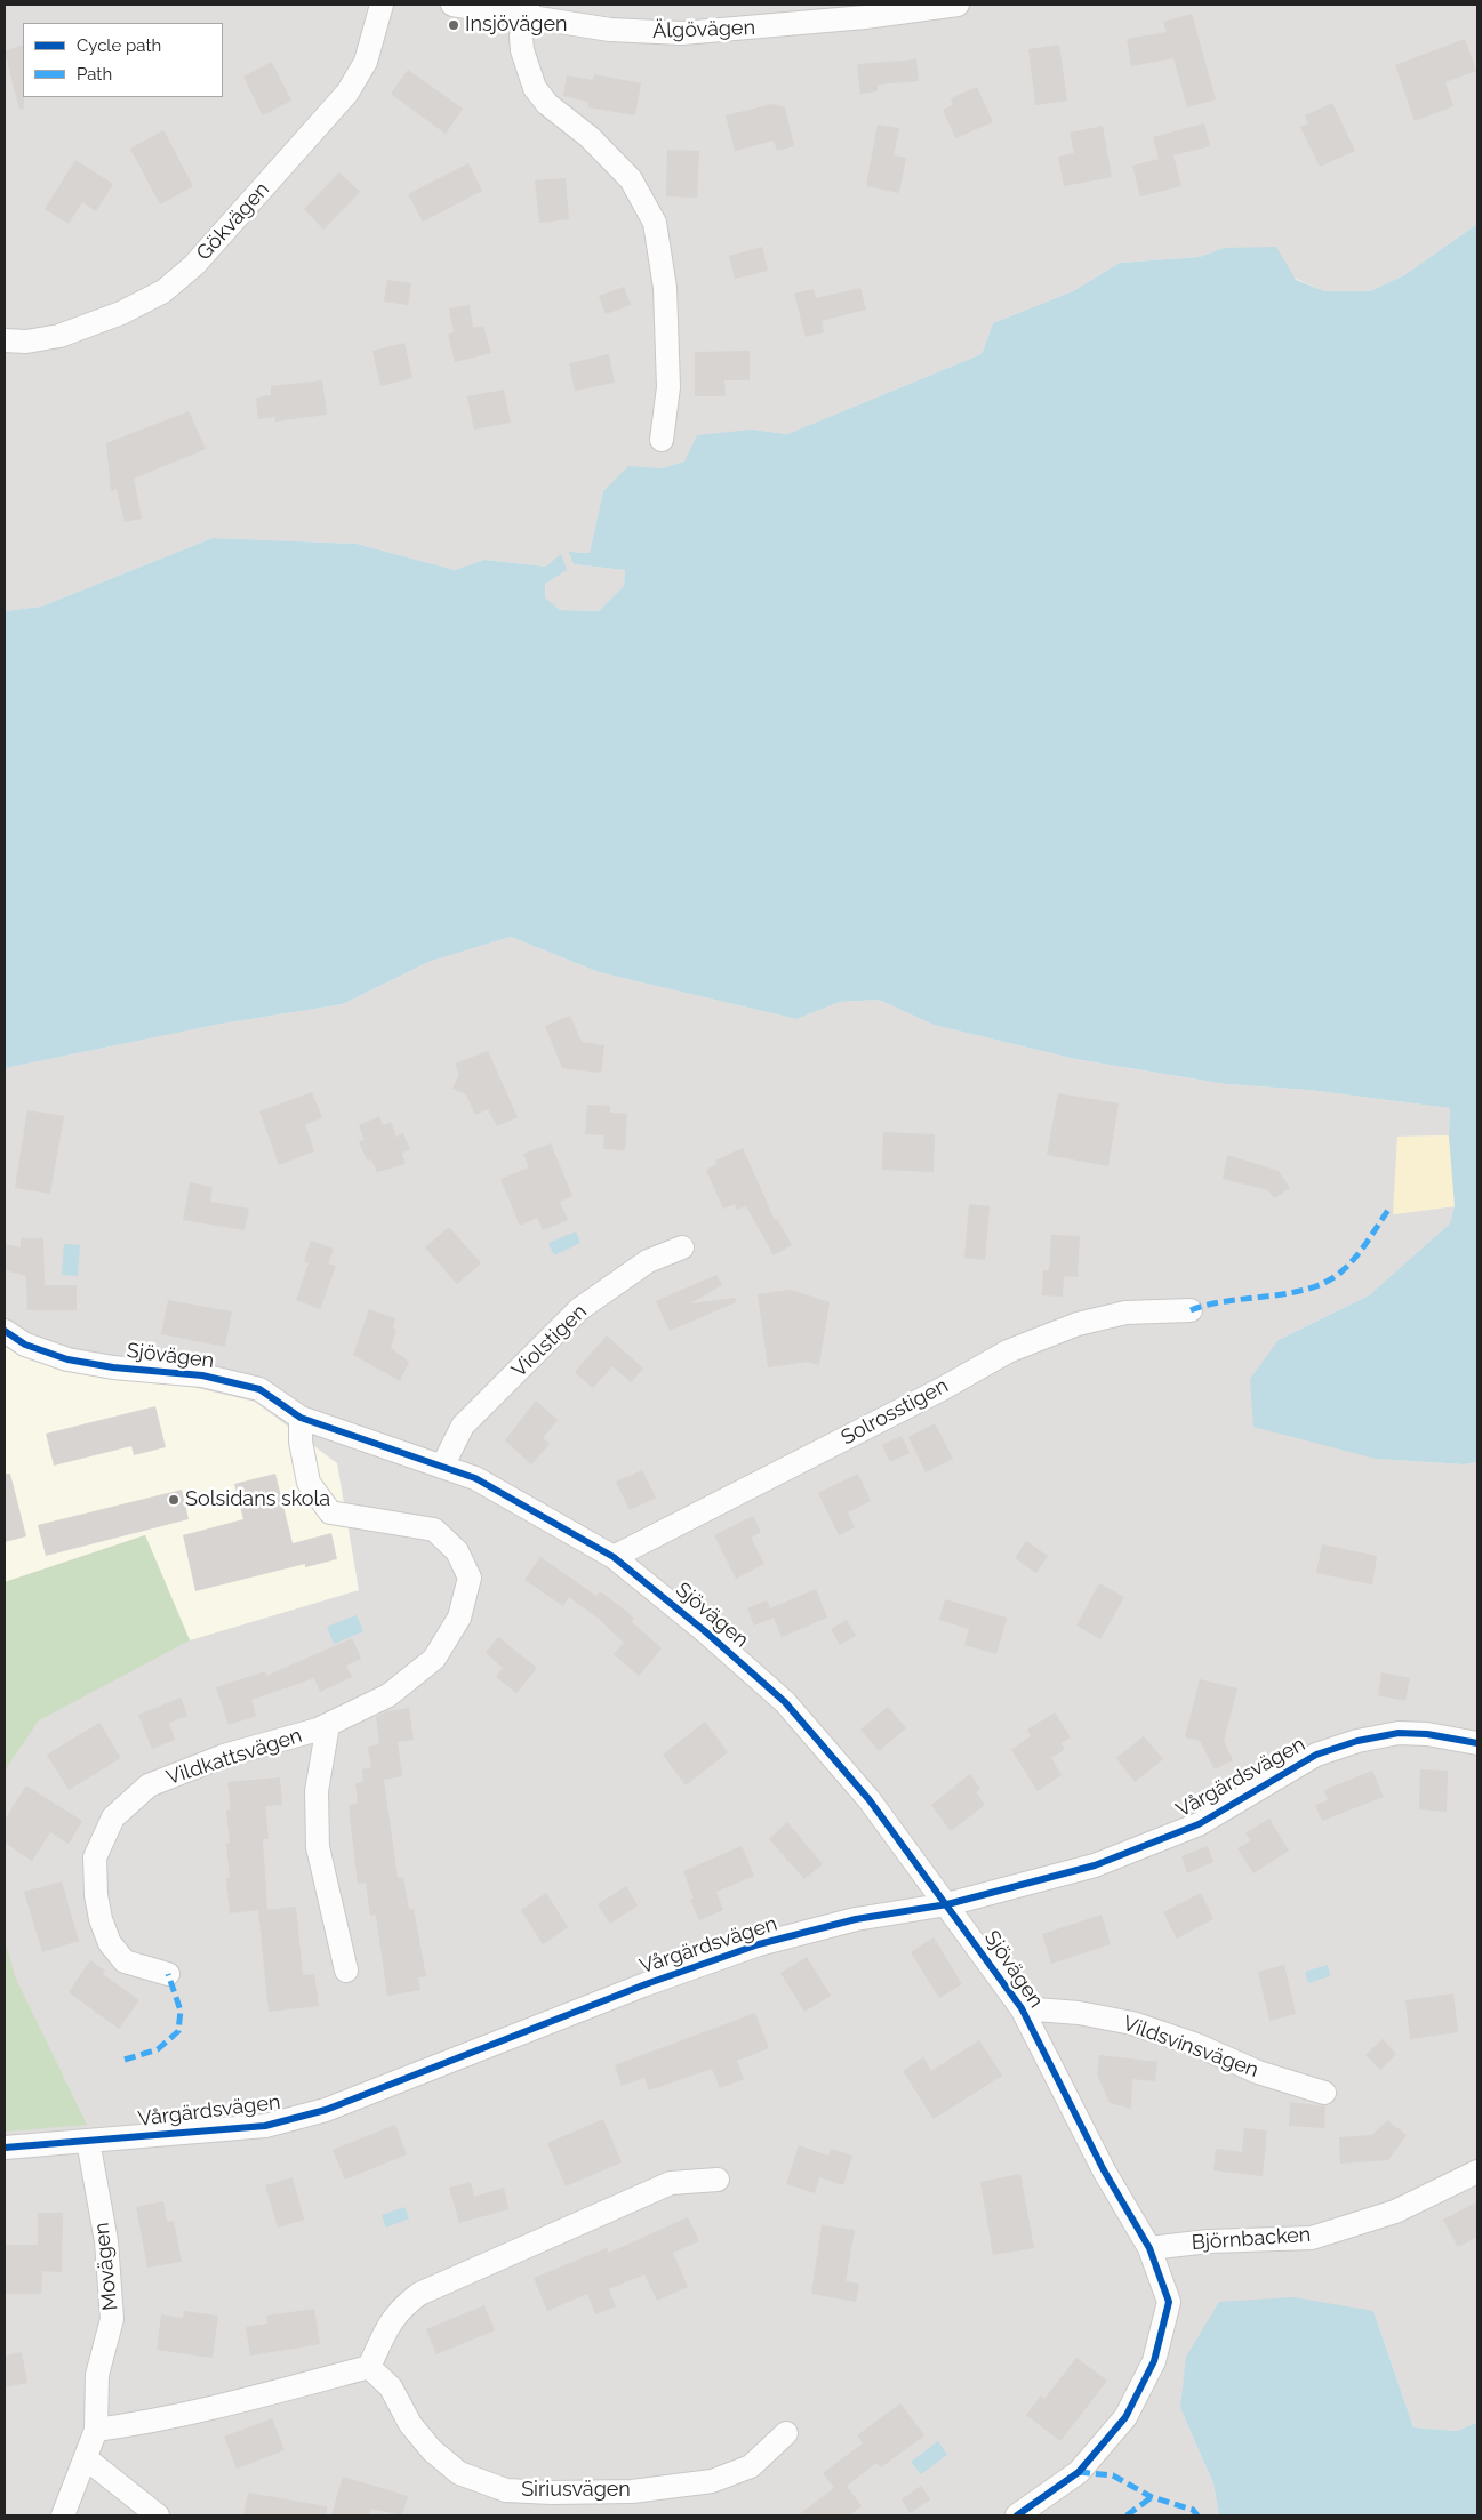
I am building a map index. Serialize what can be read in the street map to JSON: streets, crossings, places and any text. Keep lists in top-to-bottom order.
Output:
{
  "streets": {
    "street": [
      "Älgövägen",
      "Gökvägen",
      "Violstigen",
      "Sjövägen",
      "Solrosstigen",
      "Vildkattsvägen",
      "Vårgärdsvägen",
      "Vildsvinsvägen",
      "Björnbacken",
      "Movägen",
      "Siriusvägen"
    ]
  },
  "crossings": [
    ["Violstigen", "Sjövägen"],
    ["Sjövägen", "Solrosstigen"],
    ["Sjövägen", "Vildkattsvägen"],
    ["Sjövägen", "Vårgärdsvägen"],
    ["Sjövägen", "Vildsvinsvägen"],
    ["Sjövägen", "Björnbacken"],
    ["Vårgärdsvägen", "Movägen"]
  ],
  "places": ["Insjövägen", "Solsidans skola"],
  "legend": ["Cycle path", "Path"]
}
